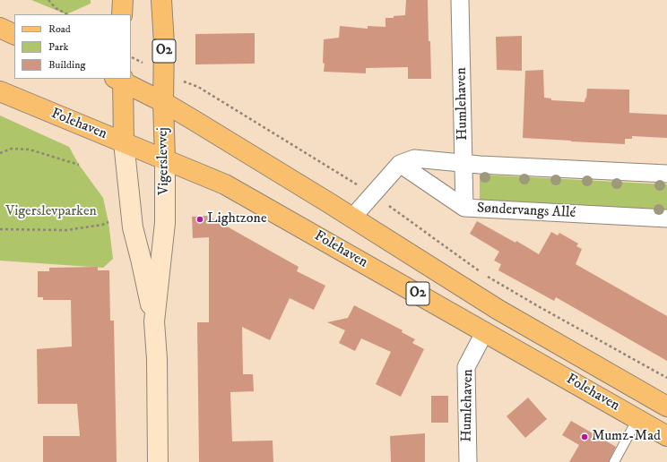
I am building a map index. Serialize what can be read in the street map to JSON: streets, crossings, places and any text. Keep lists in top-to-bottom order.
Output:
{
  "streets": {
    "main road": ["O2", "Folehaven", "Vigerslevvej"],
    "street": ["Humlehaven", "Søndervangs Allé"]
  },
  "crossings": [
    ["Humlehaven", "Folehaven"],
    ["Humlehaven", "Søndervangs Allé"],
    ["Folehaven", "Vigerslevvej"]
  ],
  "parks": ["Vigerslevparken"],
  "places": ["Lightzone", "Mumz-Mad"],
  "legend": ["Road", "Park", "Building"]
}
